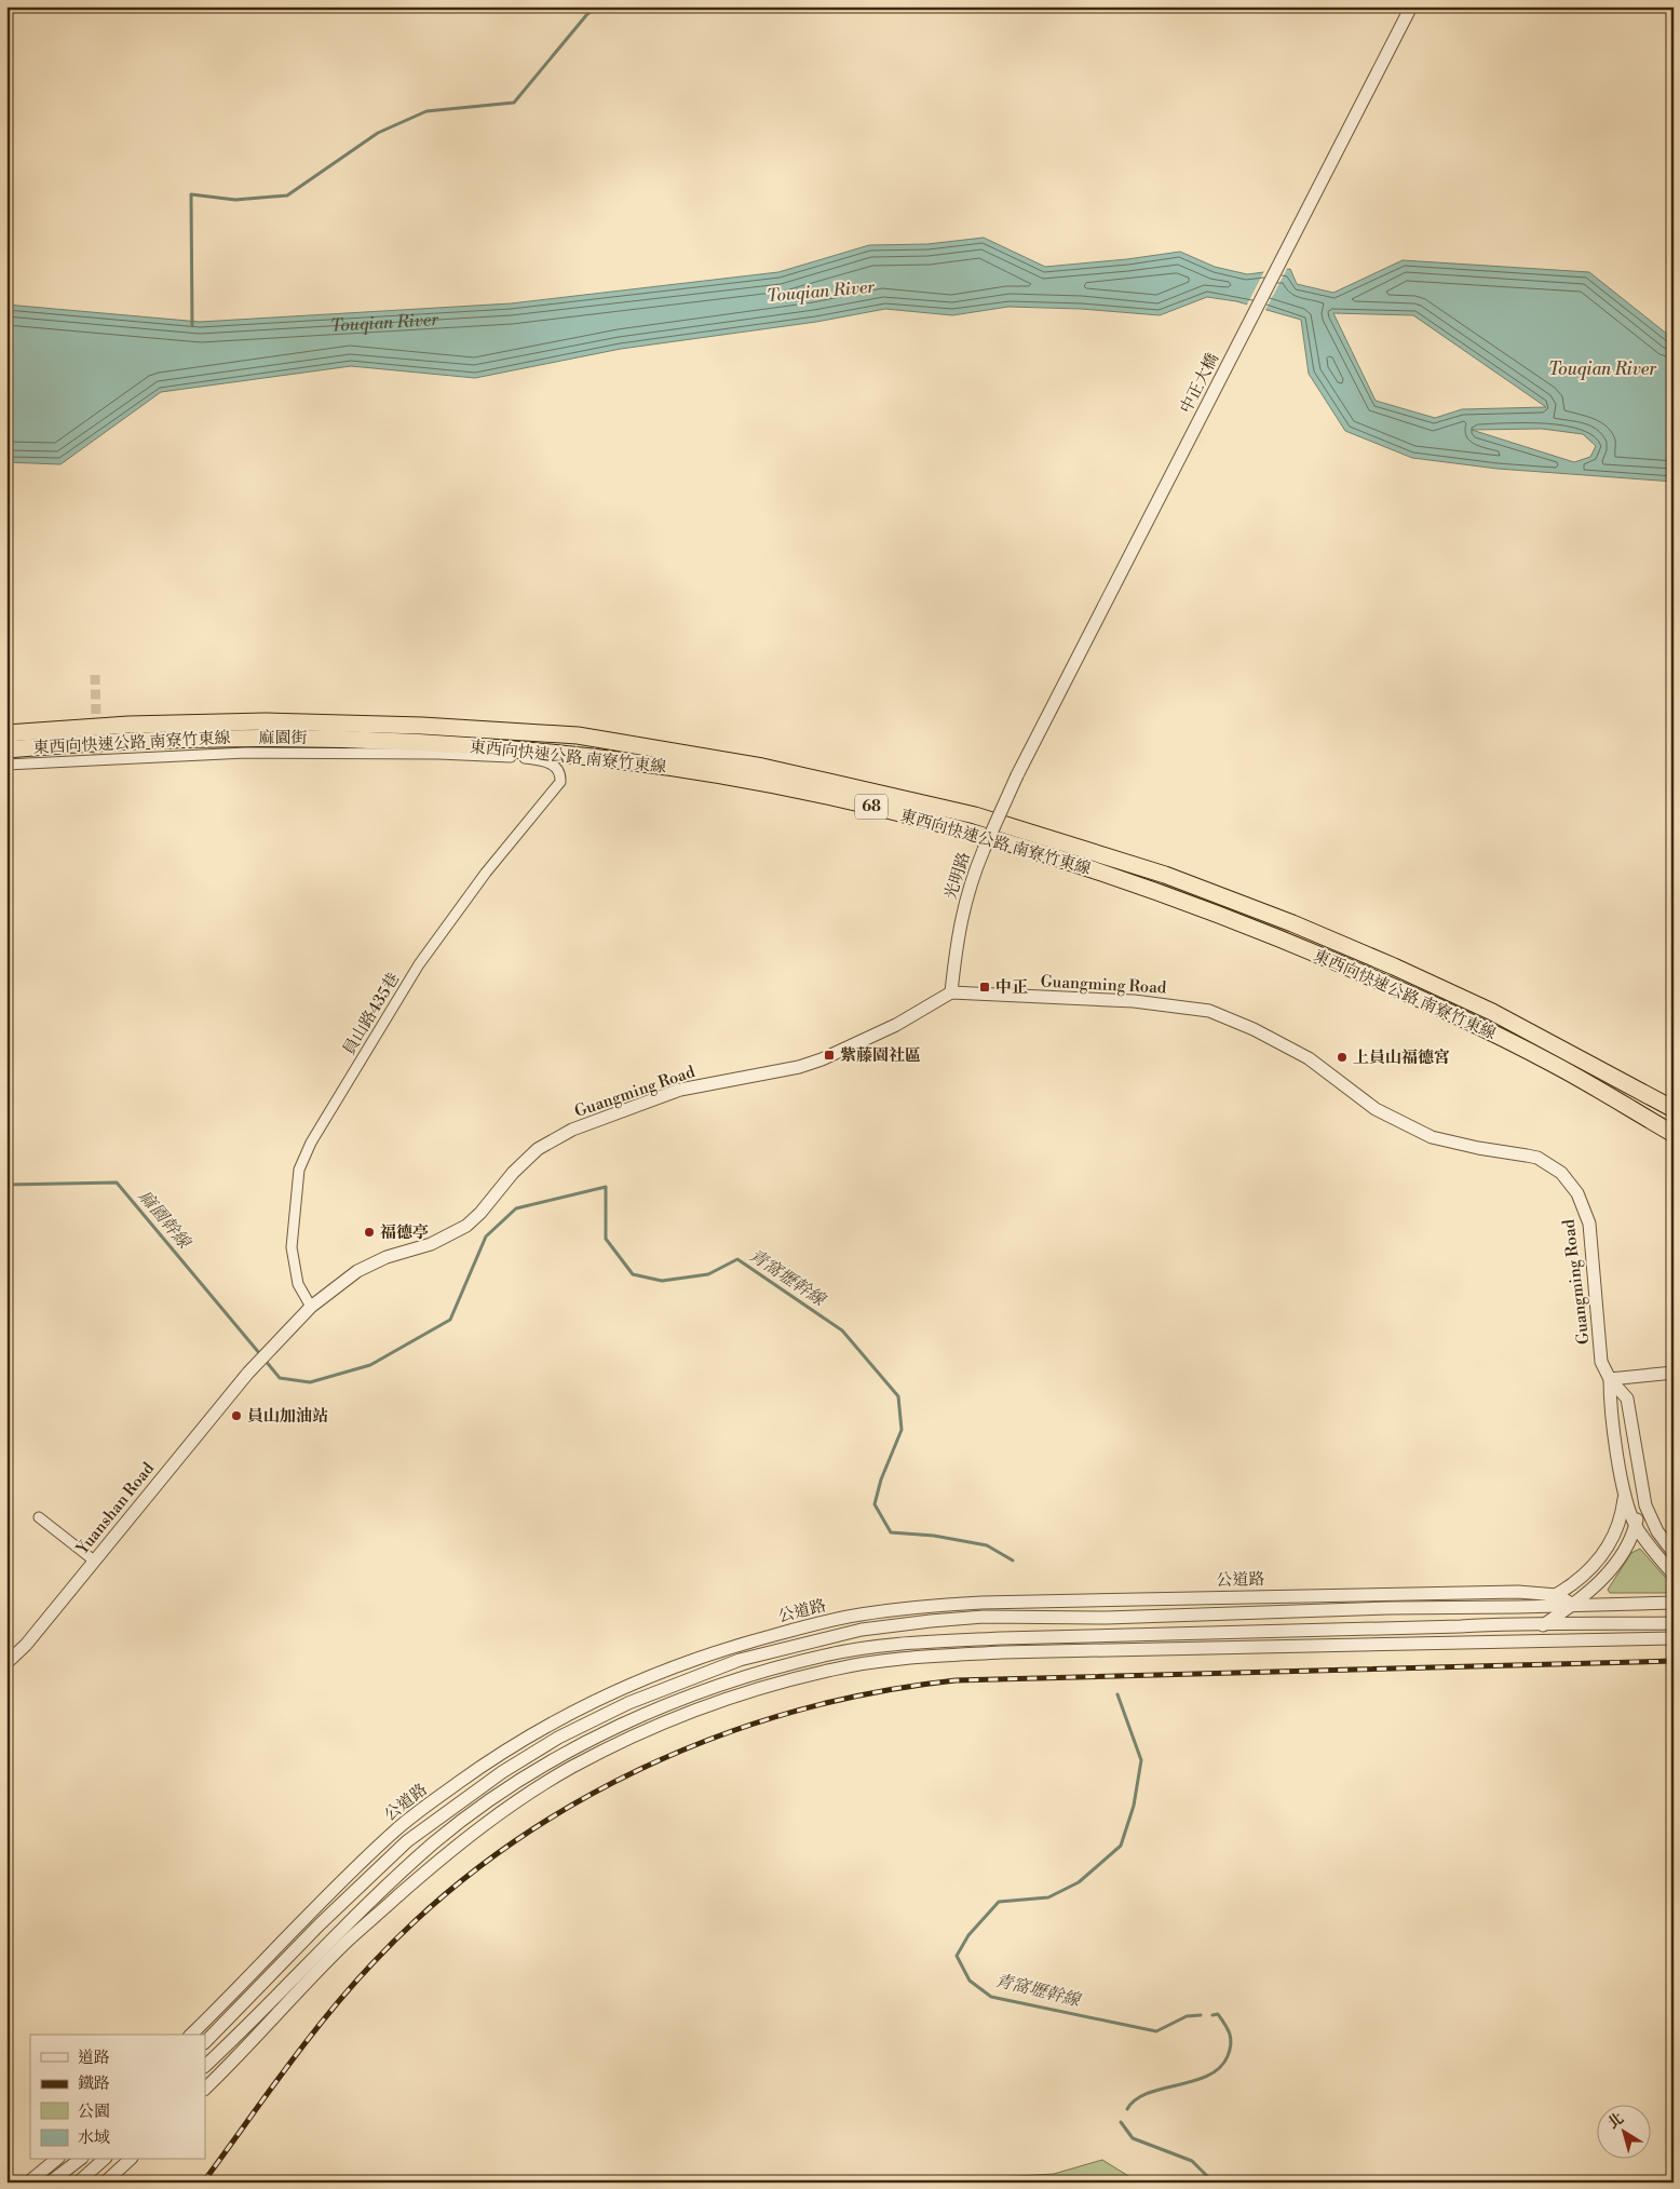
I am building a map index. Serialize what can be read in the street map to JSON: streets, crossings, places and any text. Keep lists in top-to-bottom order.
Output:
{
  "streets": {
    "highway": ["東西向快速公路 南寮竹東線", "68"],
    "street": [
      "中正大橋",
      "麻園街",
      "光明路",
      "Guangming Road",
      "員山路435巷",
      "Yuanshan Road",
      "公道路"
    ]
  },
  "crossings": [
    ["中正大橋", "光明路"],
    ["麻園街", "員山路435巷"],
    ["光明路", "Guangming Road"],
    ["Guangming Road", "員山路435巷"],
    ["Guangming Road", "Yuanshan Road"],
    ["Guangming Road", "公道路"],
    ["員山路435巷", "Yuanshan Road"]
  ],
  "water": ["Touqian River", "麻園幹線", "青窩壢幹線"],
  "places": {
    "transit": ["中正", "紫藤園社區"],
    "other": ["上員山福德宮", "福德亭", "員山加油站"]
  },
  "legend": [
    "道路",
    "鐵路",
    "公園",
    "水域"
  ],
  "north": "top left"
}
